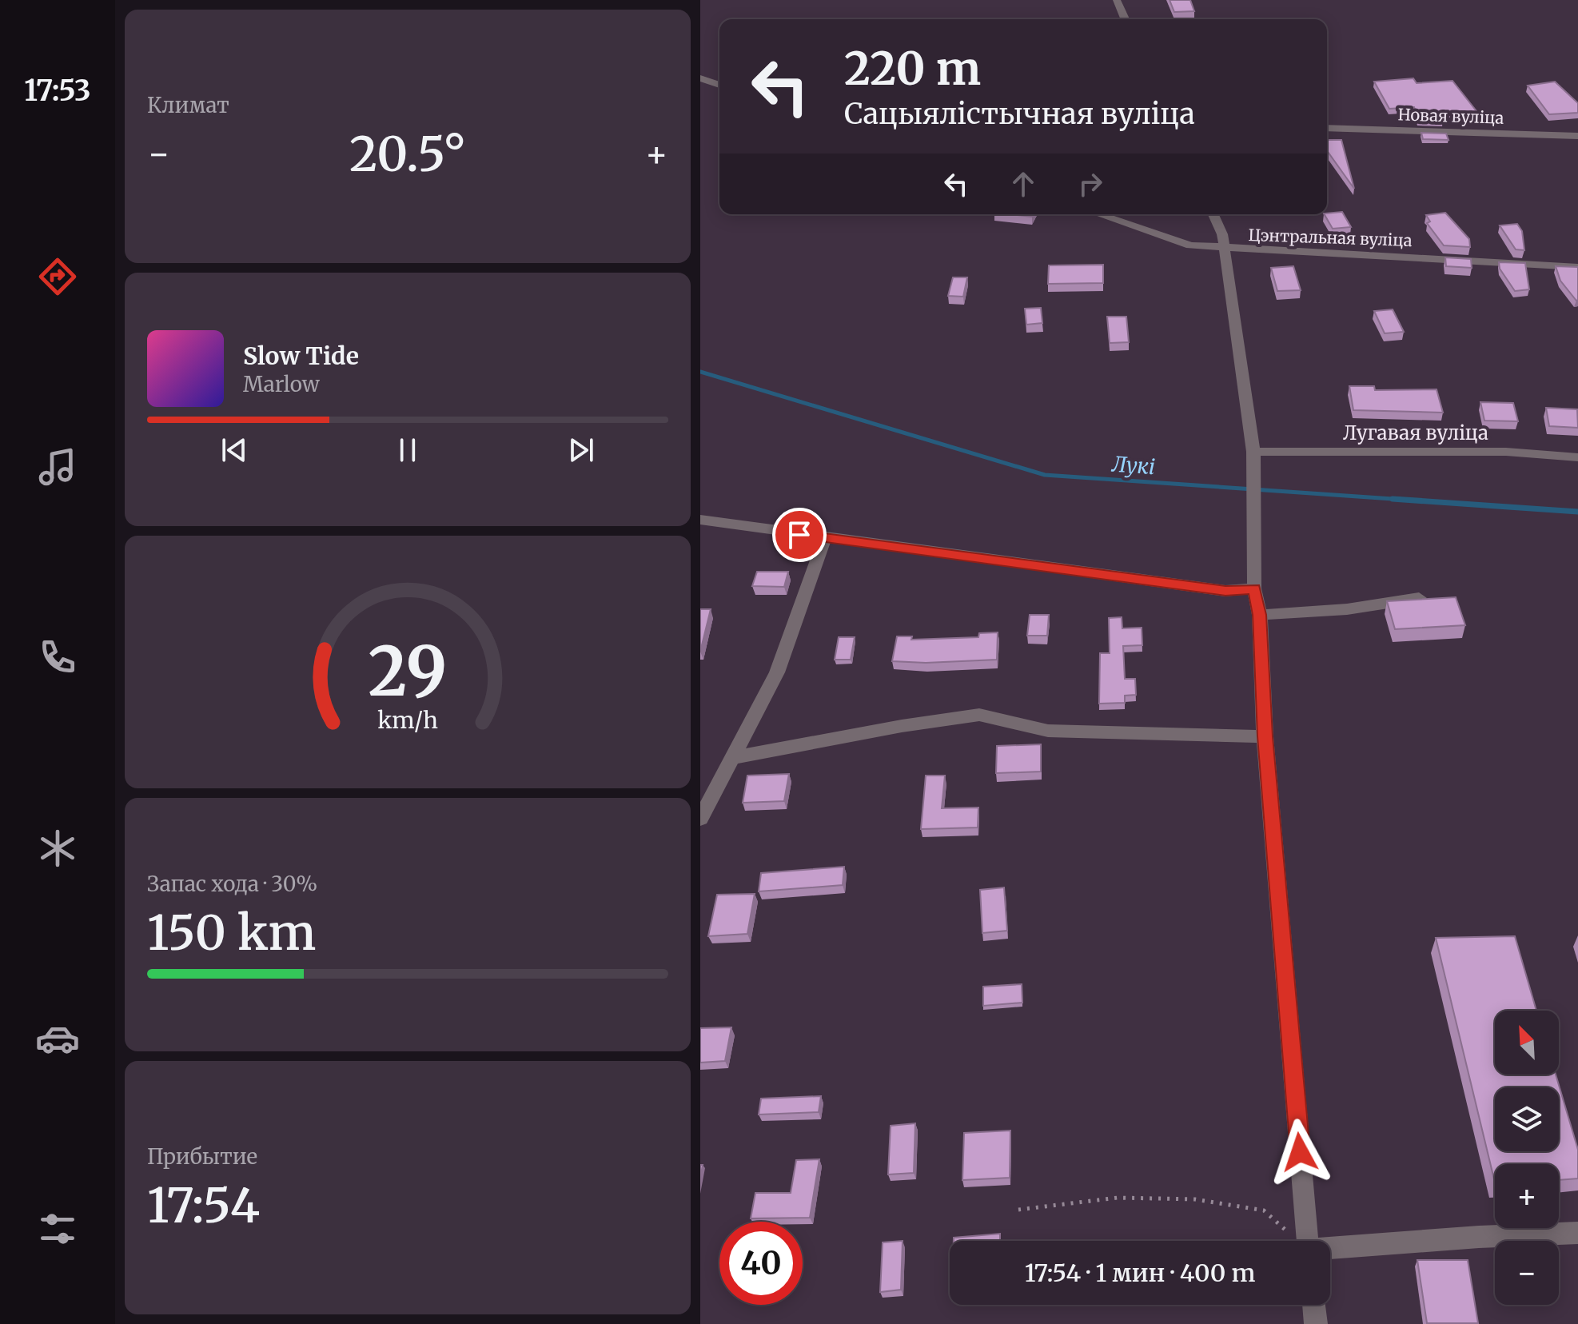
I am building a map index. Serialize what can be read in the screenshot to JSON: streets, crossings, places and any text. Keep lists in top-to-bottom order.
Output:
{
  "streets": {
    "street": ["Новая вуліца", "Цэнтральная вуліца", "Лугавая вуліца"]
  },
  "crossings": [
    ["Цэнтральная вуліца", "Лугавая вуліца"]
  ],
  "water": ["Лукі"],
  "north": "top left",
  "page": {
    "tabs": "17:53",
    "tile": [
      "Климат",
      ["Запас хода · 30%", "150 km"],
      ["Прибытие", "17:54"]
    ],
    "turn": ["220 m", "Сацыялістычная вуліца"],
    "heat": ["−", "20.5°", "+"],
    "song": ["Slow Tide", "Marlow"],
    "map_buttons": ["+", "−"],
    "limit": "40",
    "trip": "17:54 · 1 мин · 400 m",
    "gauge": ["29", "km/h"]
  }
}
